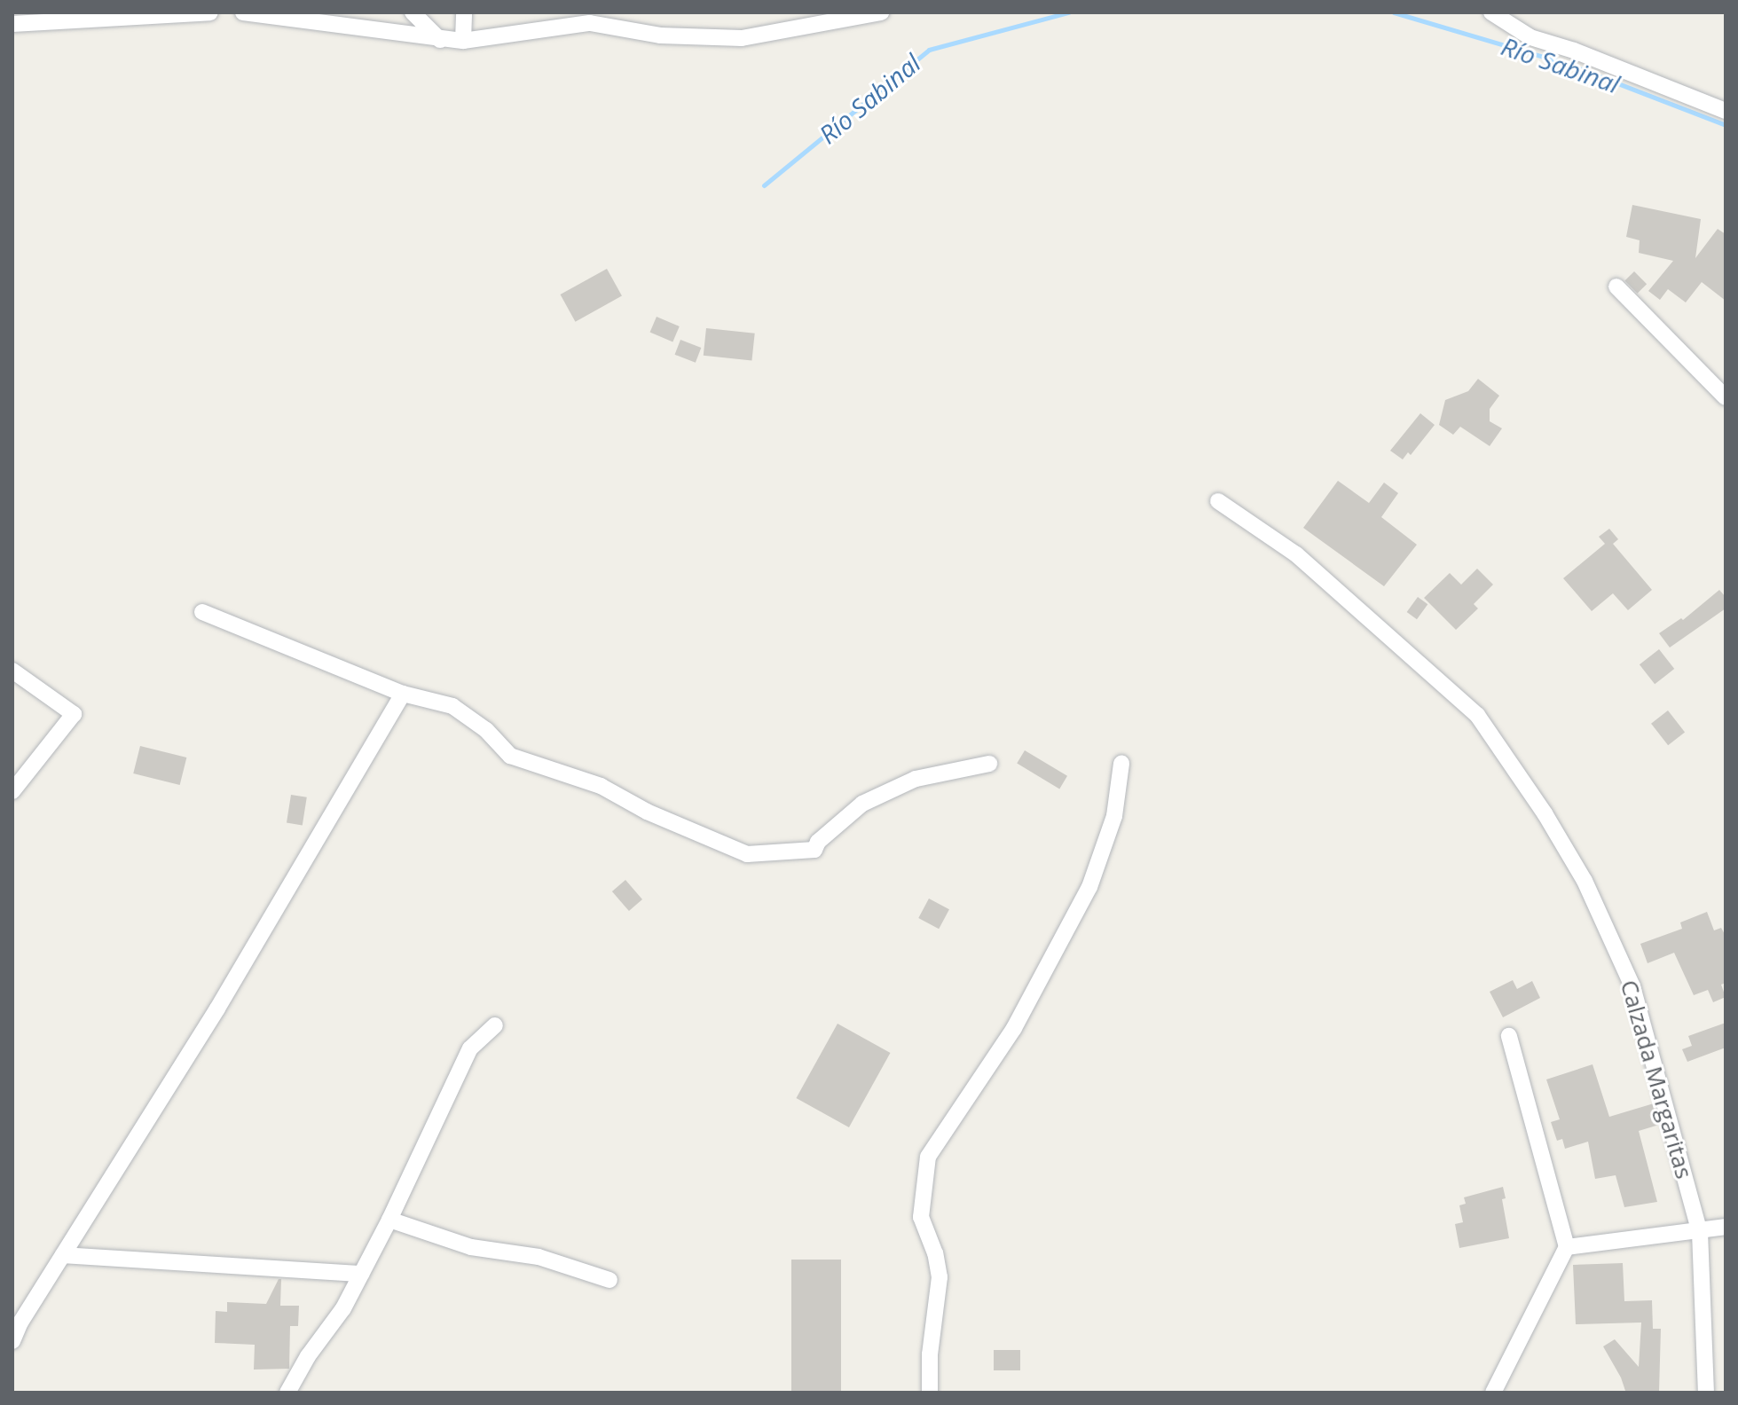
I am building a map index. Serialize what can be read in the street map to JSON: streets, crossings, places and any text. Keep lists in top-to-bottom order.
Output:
{
  "streets": {
    "street": ["Calzada Margaritas"]
  },
  "water": ["Río Sabinal"]
}
